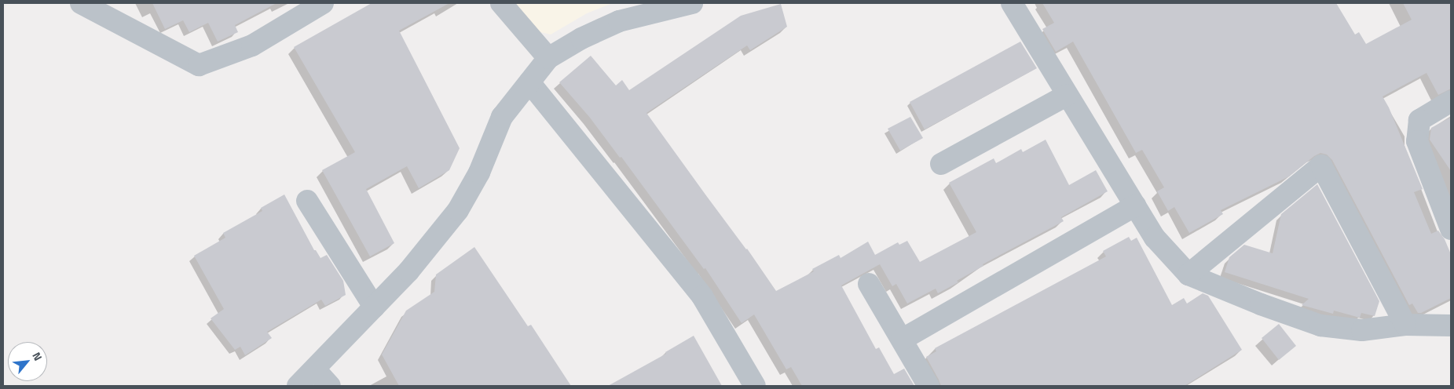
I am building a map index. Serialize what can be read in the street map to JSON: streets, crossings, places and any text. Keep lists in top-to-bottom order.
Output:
{
  "north": "top right"
}
